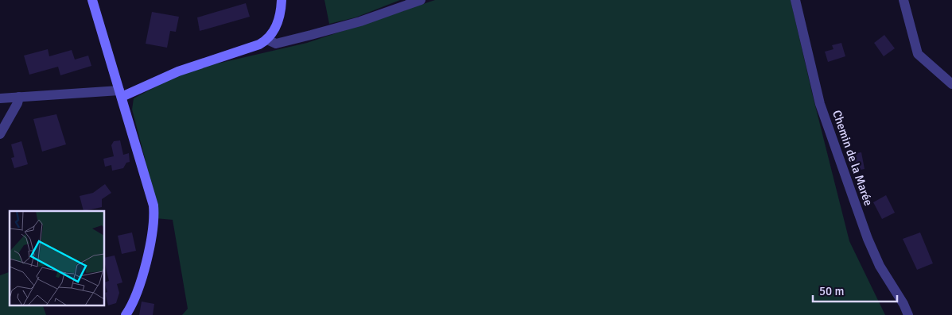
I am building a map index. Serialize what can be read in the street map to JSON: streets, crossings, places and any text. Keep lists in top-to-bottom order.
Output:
{
  "streets": {
    "street": ["Chemin de la Marée"]
  },
  "scale_bar": "50 m"
}
